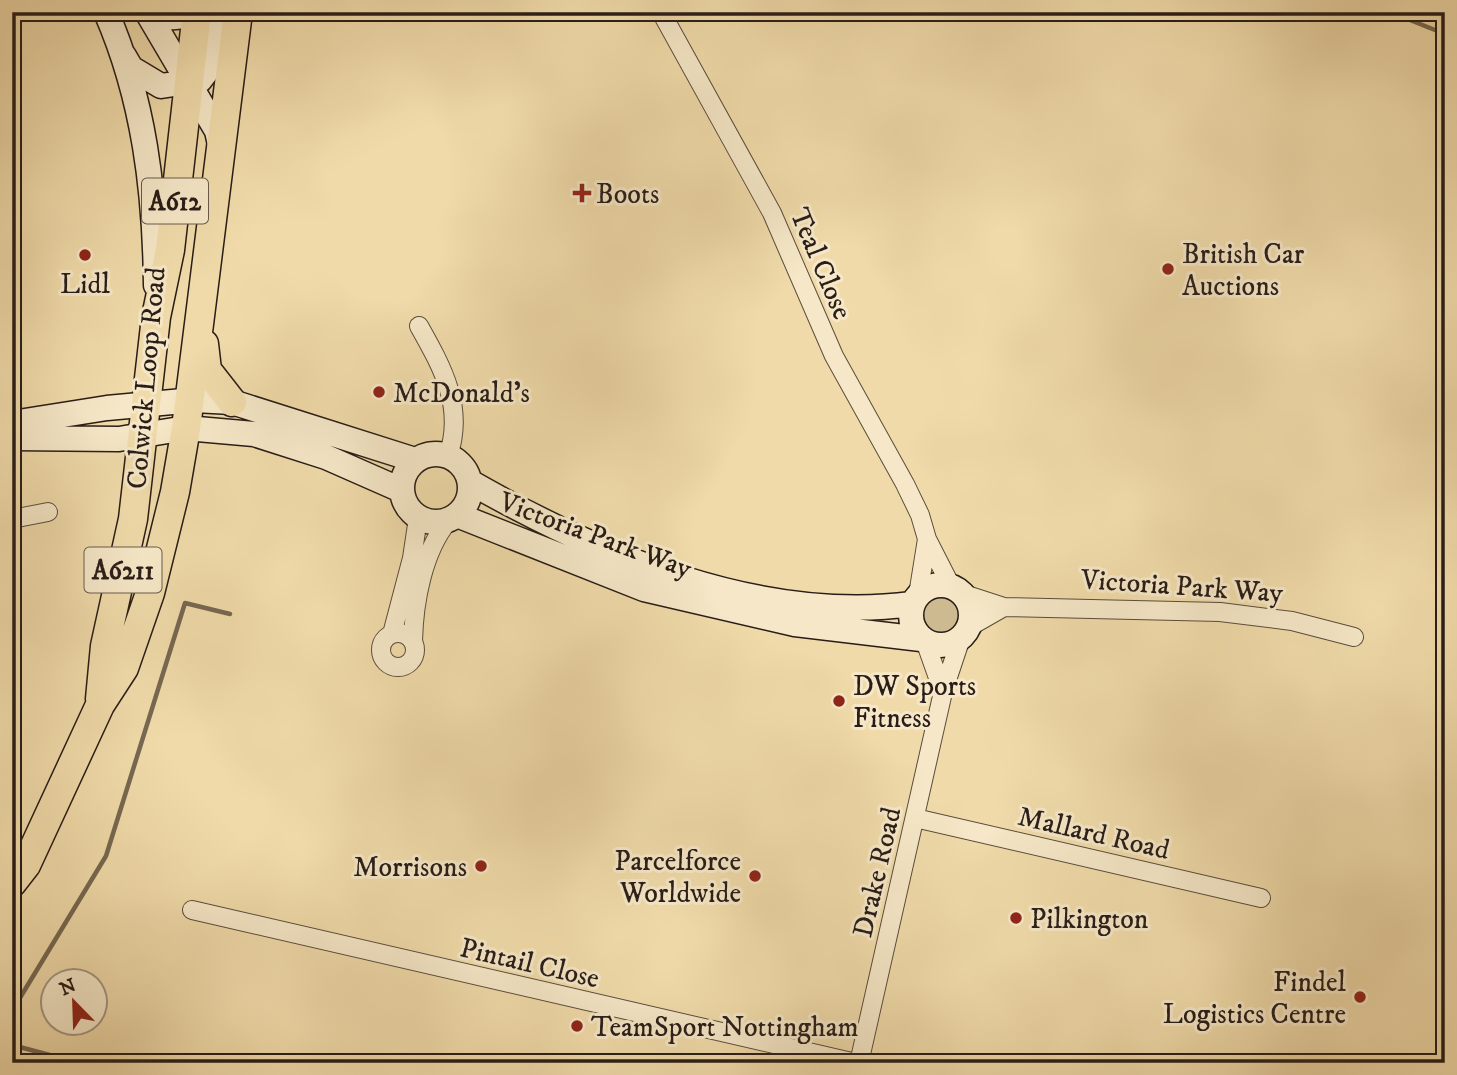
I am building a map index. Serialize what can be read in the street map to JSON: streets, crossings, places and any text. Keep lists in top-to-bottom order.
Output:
{
  "streets": {
    "main road": ["A612", "Colwick Loop Road", "A6211"],
    "street": [
      "Teal Close",
      "Victoria Park Way",
      "Mallard Road",
      "Drake Road",
      "Pintail Close"
    ]
  },
  "crossings": [
    ["A612", "Colwick Loop Road"],
    ["Teal Close", "Victoria Park Way"],
    ["Teal Close", "Drake Road"],
    ["Victoria Park Way", "Drake Road"],
    ["Mallard Road", "Drake Road"],
    ["Drake Road", "Pintail Close"]
  ],
  "places": {
    "health": ["Boots"],
    "other": [
      "Lidl",
      "British Car Auctions",
      "McDonald's",
      "DW Sports Fitness",
      "Morrisons",
      "Parcelforce Worldwide",
      "Pilkington",
      "Findel Logistics Centre",
      "TeamSport Nottingham"
    ]
  },
  "north": "top left"
}
